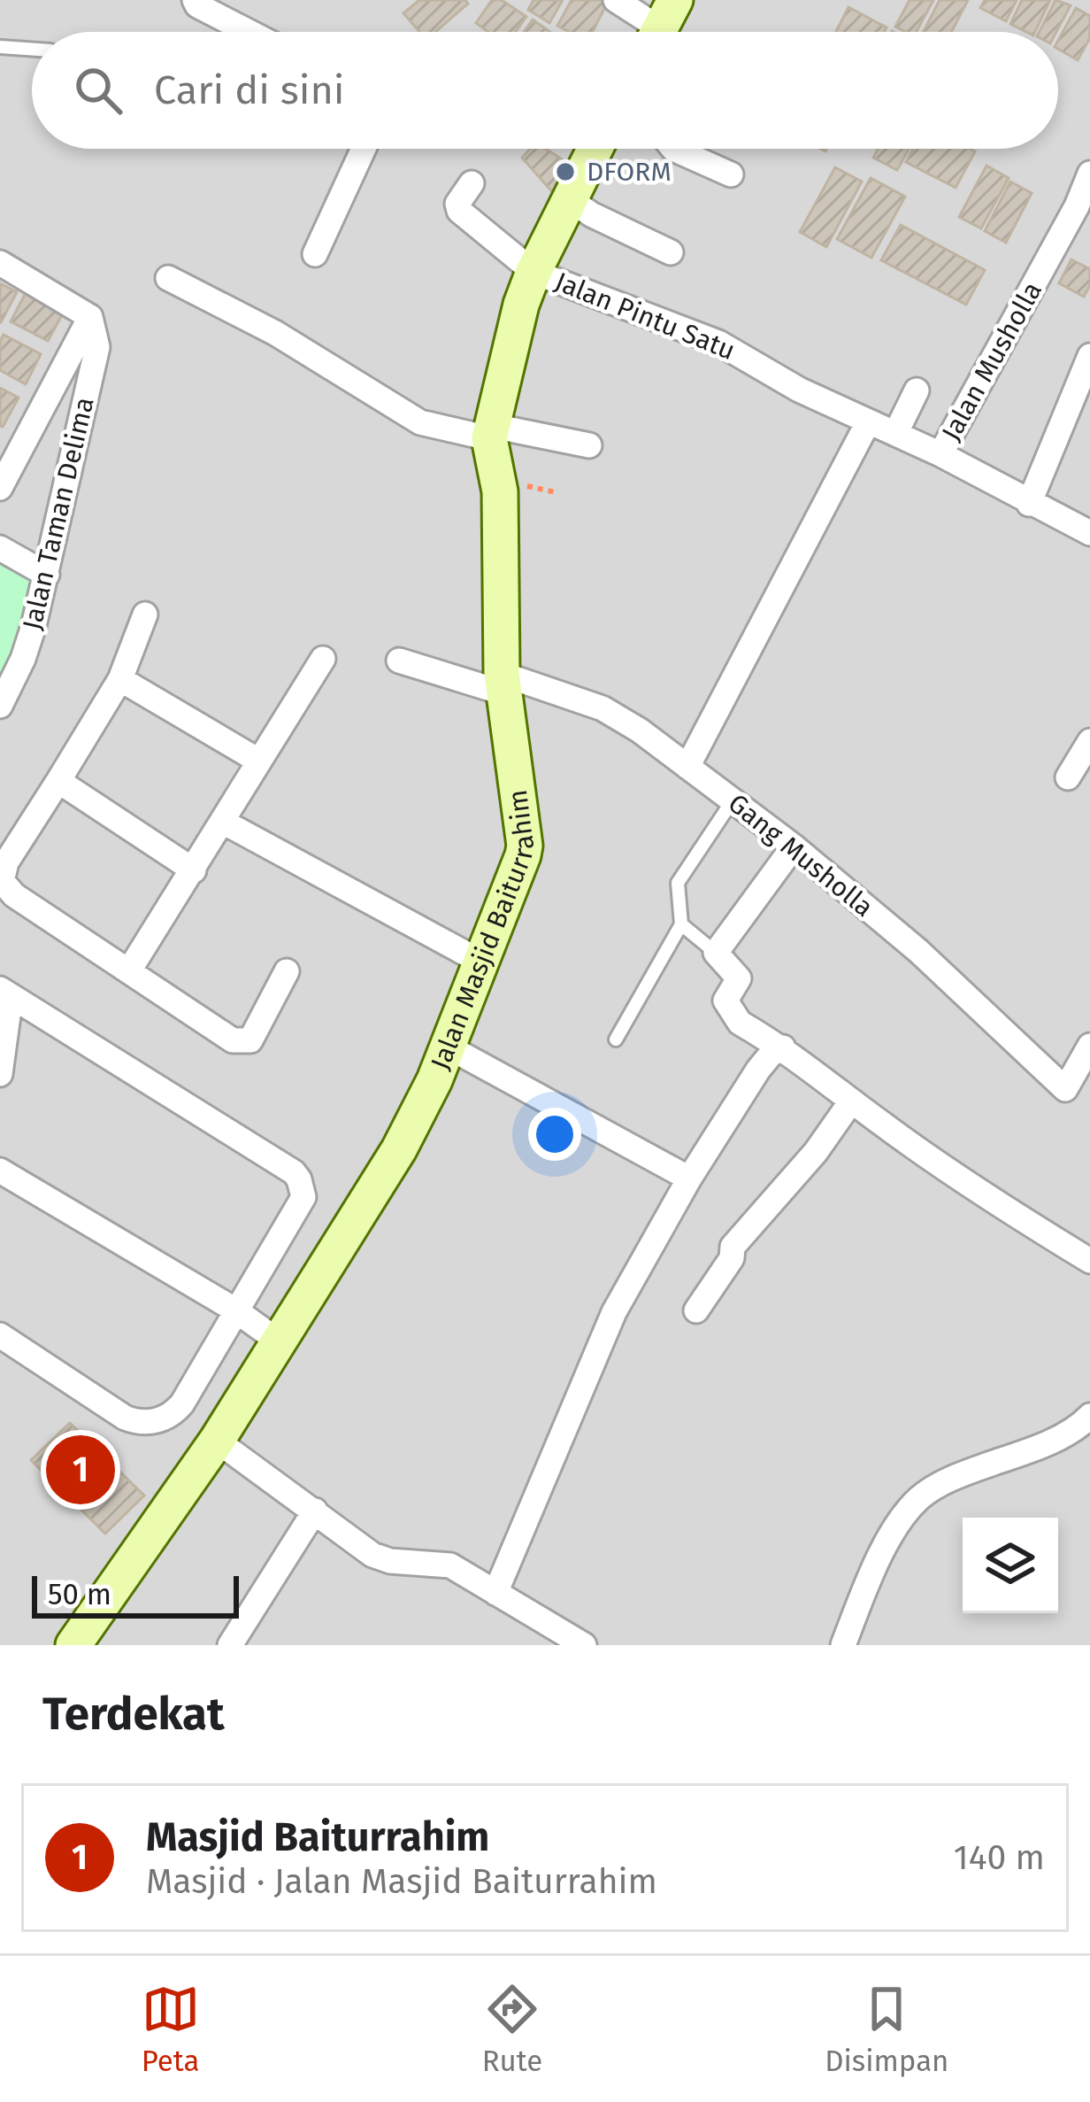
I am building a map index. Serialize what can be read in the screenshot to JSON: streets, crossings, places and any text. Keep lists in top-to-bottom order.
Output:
{
  "streets": {
    "street": [
      "Jalan Pintu Satu",
      "Jalan Musholla",
      "Jalan Taman Delima",
      "Gang Musholla",
      "Jalan Masjid Baiturrahim"
    ]
  },
  "crossings": [
    ["Jalan Pintu Satu", "Jalan Musholla"],
    ["Jalan Pintu Satu", "Jalan Masjid Baiturrahim"],
    ["Gang Musholla", "Jalan Masjid Baiturrahim"]
  ],
  "places": ["DFORM"],
  "scale_bar": "50 m",
  "page": {
    "search": "Cari di sini",
    "pins": "1",
    "scale": "50 m",
    "heading": "Terdekat",
    "list": [
      {
        "mark": "1",
        "name": "Masjid Baiturrahim",
        "note": "Masjid · Jalan Masjid Baiturrahim",
        "value": "140 m"
      }
    ],
    "nav": ["Peta", "Rute", "Disimpan"]
  }
}
